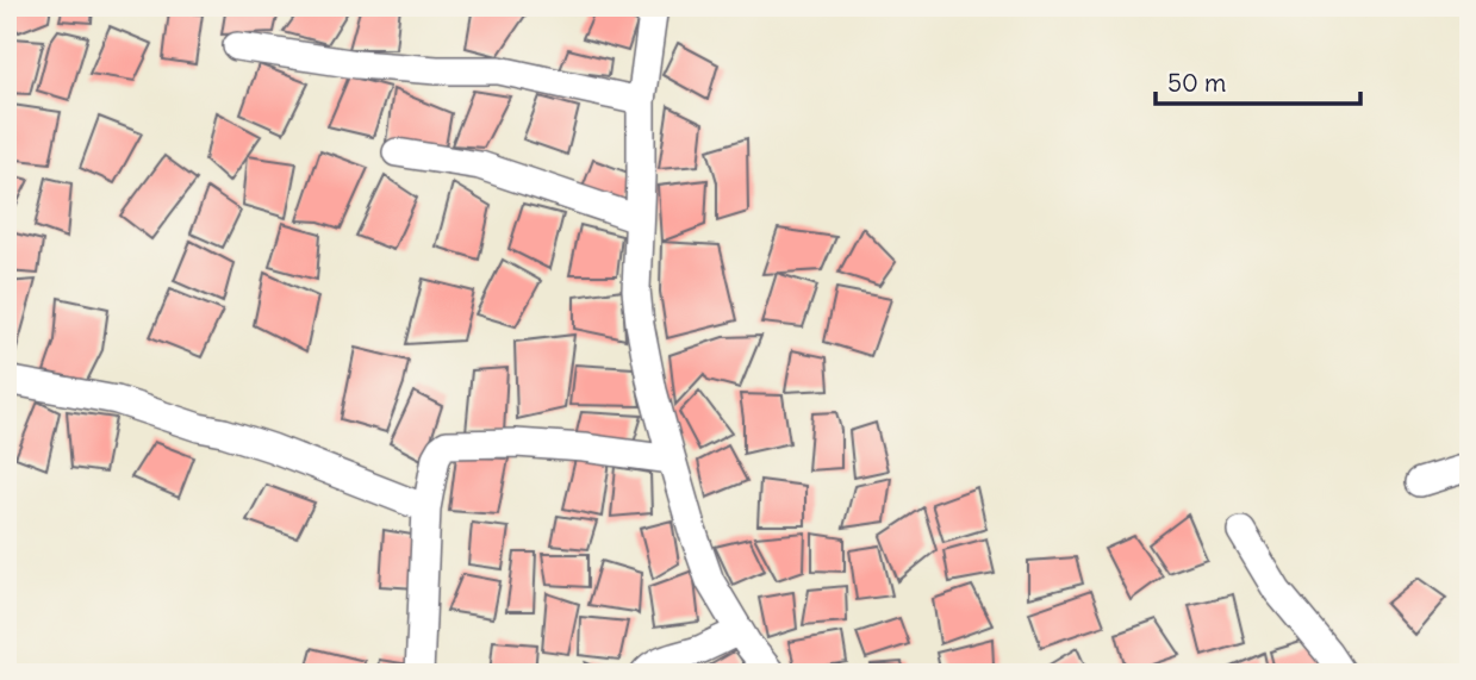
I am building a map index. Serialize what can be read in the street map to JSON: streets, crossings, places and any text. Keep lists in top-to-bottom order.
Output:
{
  "scale_bar": "50 m"
}
